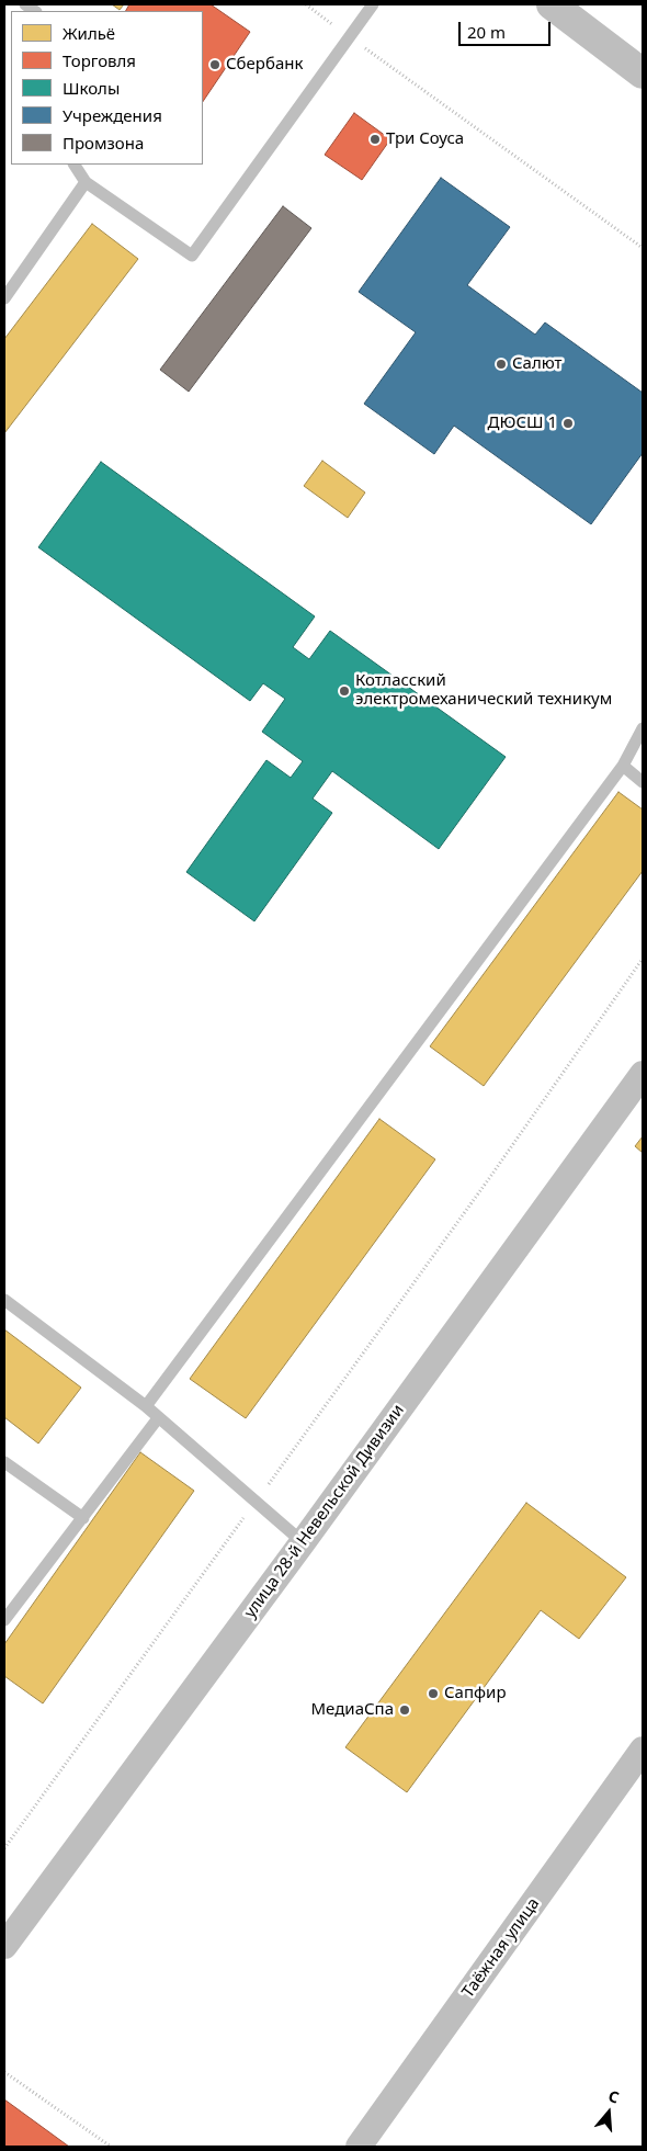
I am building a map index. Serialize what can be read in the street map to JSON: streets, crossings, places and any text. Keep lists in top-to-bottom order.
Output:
{
  "streets": {
    "street": ["улица 28-й Невельской Дивизии", "Таёжная улица"]
  },
  "places": [
    "Сбербанк",
    "Три Соуса",
    "Салют",
    "ДЮСШ 1",
    "Котласский электромеханический техникум",
    "Сапфир",
    "МедиаСпа"
  ],
  "legend": [
    "Жильё",
    "Торговля",
    "Школы",
    "Учреждения",
    "Промзона"
  ],
  "scale_bar": "20 m",
  "north": "top"
}
